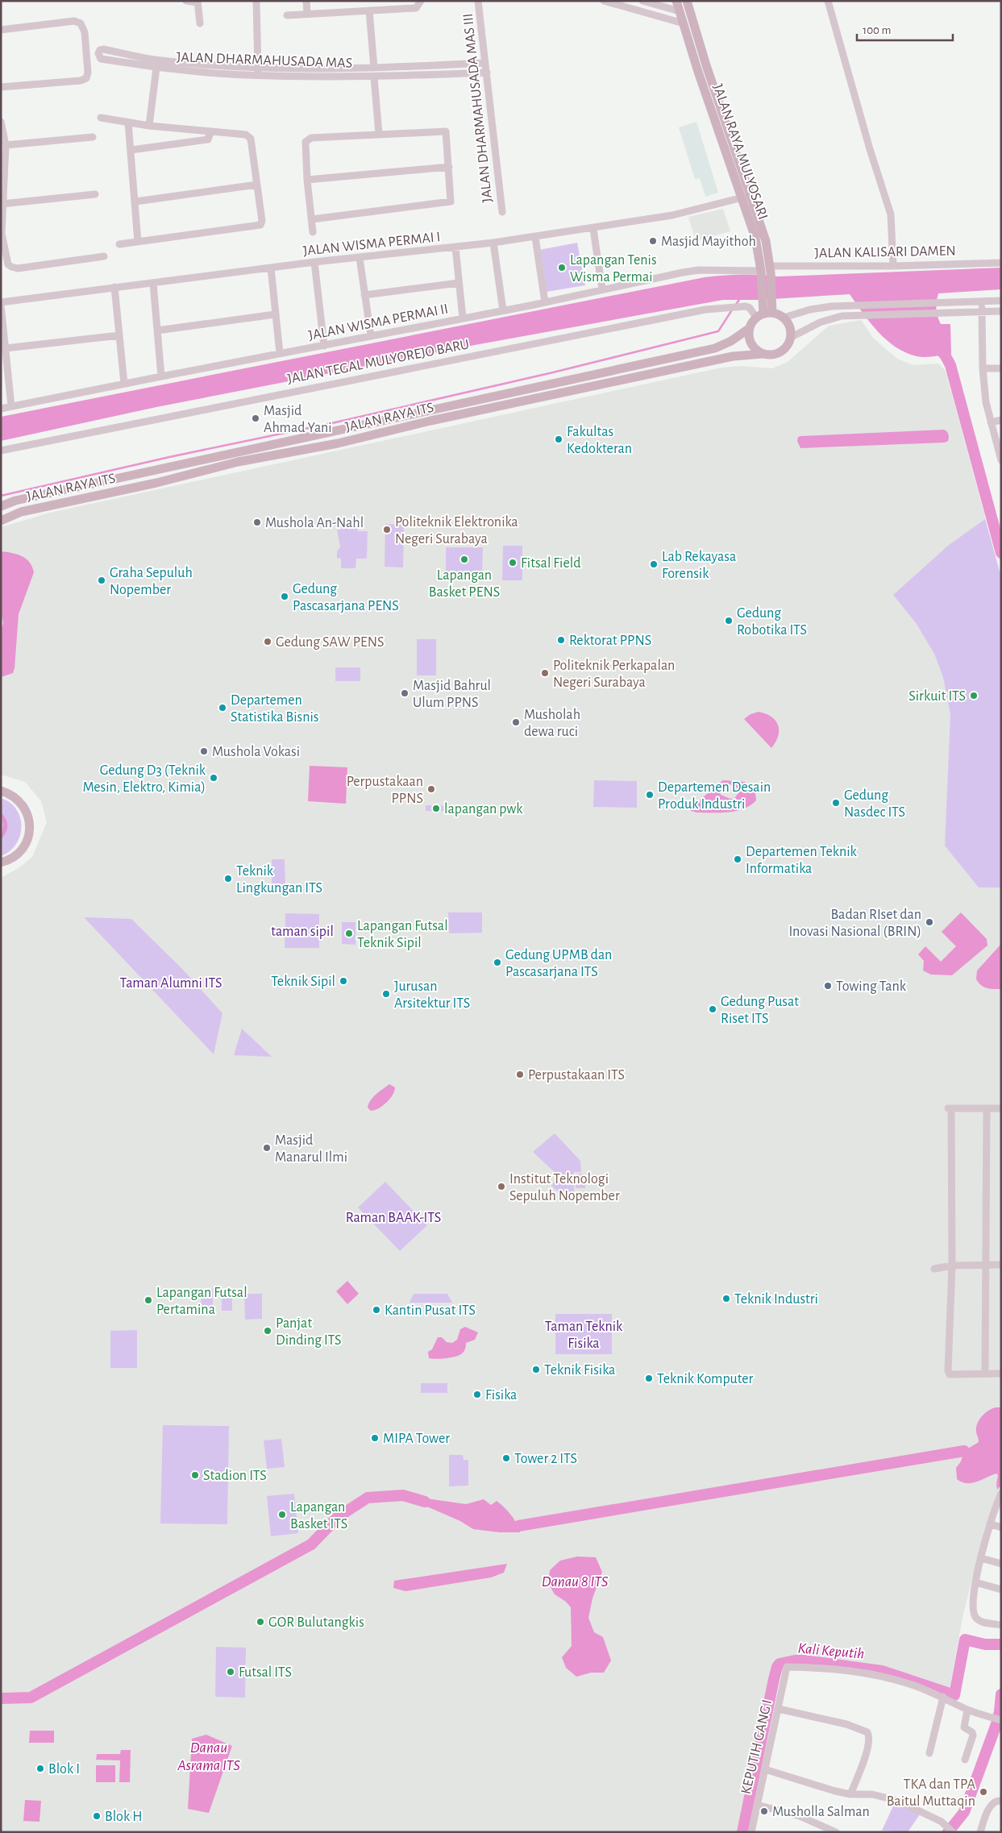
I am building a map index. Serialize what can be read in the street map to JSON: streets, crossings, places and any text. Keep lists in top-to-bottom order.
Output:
{
  "streets": {
    "main road": ["JALAN RAYA MULYOSARI", "JALAN RAYA ITS"],
    "street": [
      "JALAN DHARMAHUSADA MAS",
      "JALAN DHARMAHUSADA MAS III",
      "JALAN WISMA PERMAI I",
      "JALAN KALISARI DAMEN",
      "JALAN WISMA PERMAI II",
      "JALAN TEGAL MULYOREJO BARU",
      "KEPUTIH GANG I"
    ]
  },
  "crossings": [
    ["JALAN DHARMAHUSADA MAS", "JALAN DHARMAHUSADA MAS III"],
    ["JALAN RAYA MULYOSARI", "JALAN WISMA PERMAI I"],
    ["JALAN RAYA MULYOSARI", "JALAN KALISARI DAMEN"],
    ["JALAN RAYA MULYOSARI", "JALAN WISMA PERMAI II"],
    ["JALAN RAYA MULYOSARI", "JALAN TEGAL MULYOREJO BARU"],
    ["JALAN RAYA MULYOSARI", "JALAN RAYA ITS"],
    ["JALAN TEGAL MULYOREJO BARU", "JALAN RAYA ITS"]
  ],
  "water": ["Danau 8 ITS", "Kali Keputih", "Danau Asrama ITS"],
  "parks": [
    "taman sipil",
    "Taman Alumni ITS",
    "Raman BAAK-ITS",
    "Taman Teknik Fisika"
  ],
  "places": [
    "Masjid Mayithoh",
    "Lapangan Tenis Wisma Permai",
    "Masjid Ahmad Yani",
    "Fakultas Kedokteran",
    "Mushola An-Nahl",
    "Politeknik Elektronika Negeri Surabaya",
    "Lapangan Basket PENS",
    "Fitsal Field",
    "Lab Rekayasa Forensik",
    "Graha Sepuluh Nopember",
    "Gedung Pascasarjana PENS",
    "Gedung Robotika ITS",
    "Rektorat PPNS",
    "Gedung SAW PENS",
    "Politeknik Perkapalan Negeri Surabaya",
    "Masjid Bahrul Ulum PPNS",
    "Sirkuit ITS",
    "Departemen Statistika Bisnis",
    "Musholah dewa ruci",
    "Mushola Vokasi",
    "Gedung D3 (Teknik Mesin, Elektro, Kimia)",
    "Perpustakaan PPNS",
    "Departemen Desain Produk Industri",
    "Gedung Nasdec ITS",
    "lapangan pwk",
    "Departemen Teknik Informatika",
    "Teknik Lingkungan ITS",
    "Badan RIset dan Inovasi Nasional (BRIN)",
    "Lapangan Futsal Teknik Sipil",
    "Gedung UPMB dan Pascasarjana ITS",
    "Teknik Sipil",
    "Towing Tank",
    "Jurusan Arsitektur ITS",
    "Gedung Pusat Riset ITS",
    "Perpustakaan ITS",
    "Masjid Manarul Ilmi",
    "Institut Teknologi Sepuluh Nopember",
    "Teknik Industri",
    "Lapangan Futsal Pertamina",
    "Kantin Pusat ITS",
    "Panjat Dinding ITS",
    "Teknik Fisika",
    "Teknik Komputer",
    "Fisika",
    "MIPA Tower",
    "Tower 2 ITS",
    "Stadion ITS",
    "Lapangan Basket ITS",
    "GOR Bulutangkis",
    "Futsal ITS",
    "Blok I",
    "TKA dan TPA Baitul Muttaqin",
    "Musholla Salman",
    "Blok H"
  ],
  "scale_bar": "100 m"
}
